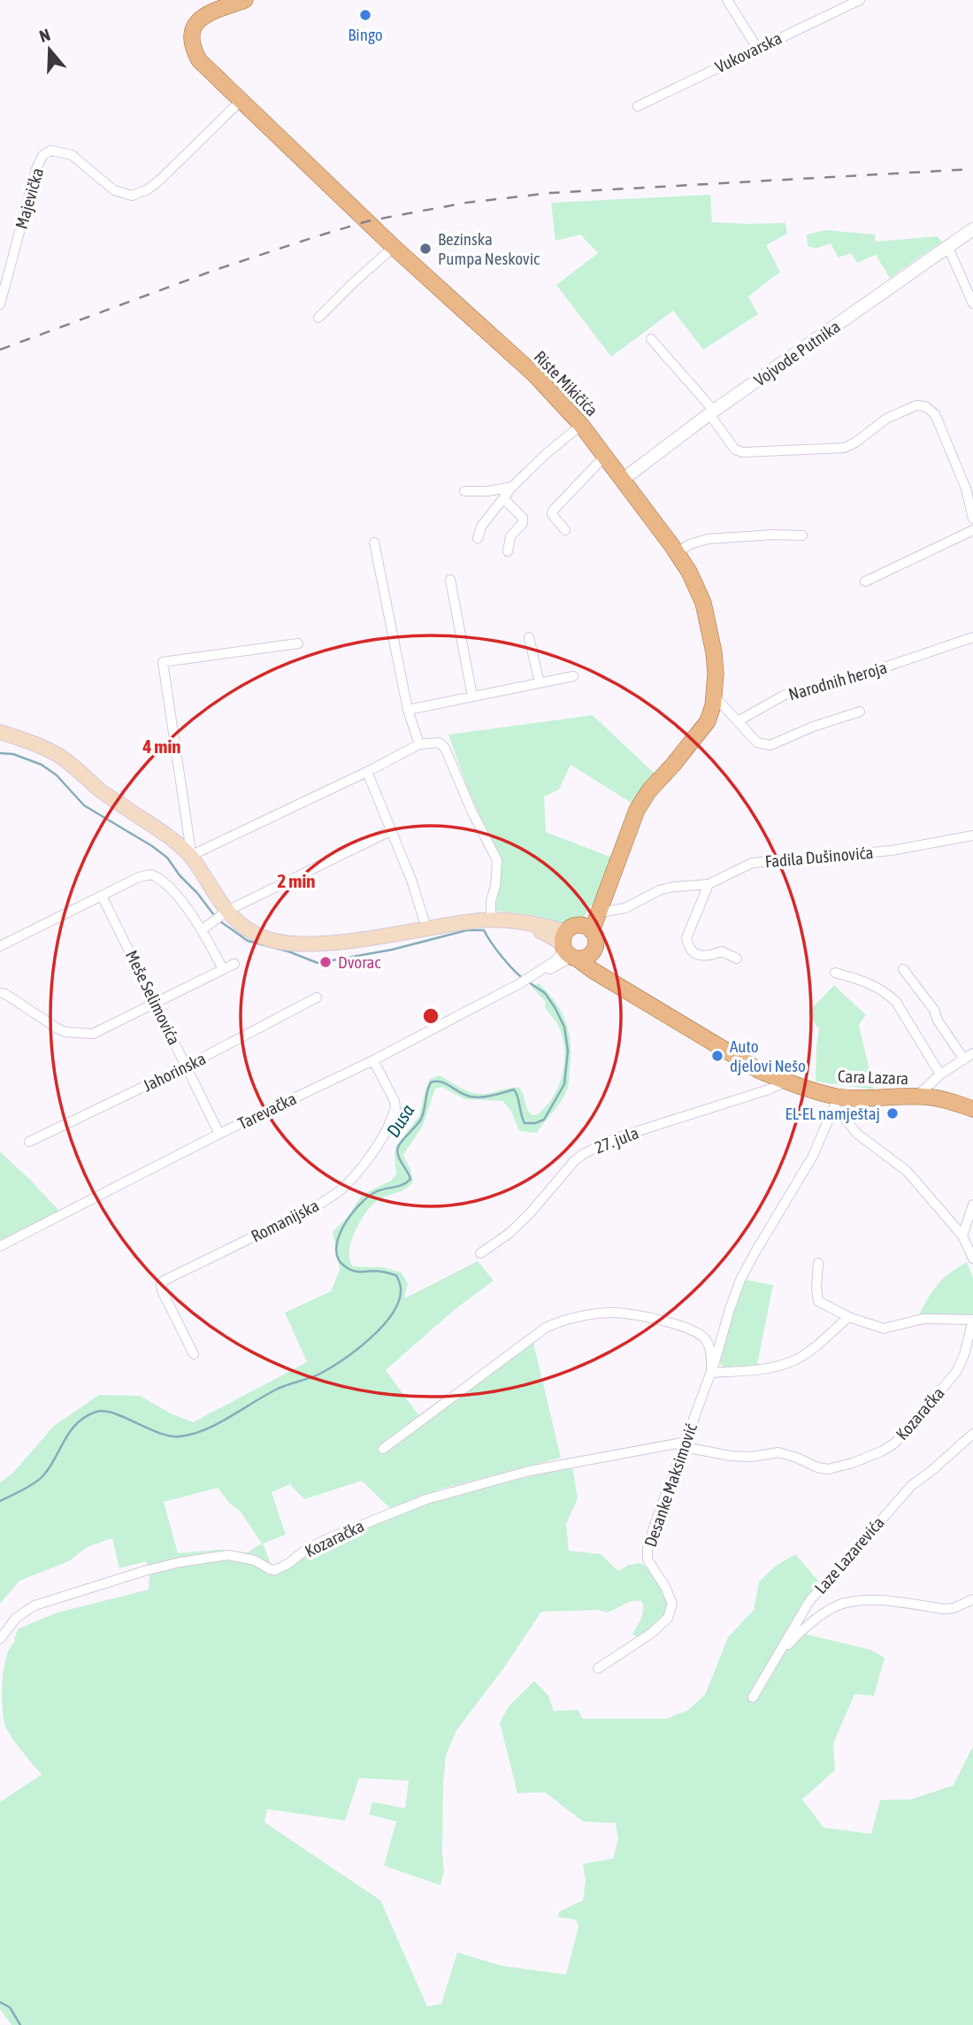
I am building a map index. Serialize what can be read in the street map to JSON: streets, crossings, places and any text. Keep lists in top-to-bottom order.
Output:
{
  "streets": {
    "main road": ["Riste Mikičića", "Cara Lazara"],
    "street": [
      "Vukovarska",
      "Majevička",
      "Vojvode Putnika",
      "Narodnih heroja",
      "Fadila Dušinovića",
      "Meše Selimovića",
      "Jahorinska",
      "Tarevačka",
      "27. jula",
      "Romanijska",
      "Kozaračka",
      "Desanke Maksimović",
      "Laze Lazarevića"
    ]
  },
  "crossings": [
    ["Majevička", "Riste Mikičića"],
    ["Vojvode Putnika", "Riste Mikičića"],
    ["Riste Mikičića", "Fadila Dušinovića"],
    ["Riste Mikičića", "Cara Lazara"],
    ["Riste Mikičića", "Tarevačka"],
    ["Meše Selimovića", "Jahorinska"],
    ["Meše Selimovića", "Tarevačka"],
    ["Cara Lazara", "Tarevačka"],
    ["Cara Lazara", "27. jula"],
    ["Cara Lazara", "Desanke Maksimović"],
    ["Tarevačka", "Romanijska"],
    ["Kozaračka", "Desanke Maksimović"]
  ],
  "water": ["Dusa"],
  "places": [
    "Bingo",
    "Bezinska Pumpa Neskovic",
    "Dvorac",
    "Auto djelovi Nešo",
    "EL-EL namještaj"
  ],
  "north": "top",
  "rings": ["4 min", "2 min"]
}
